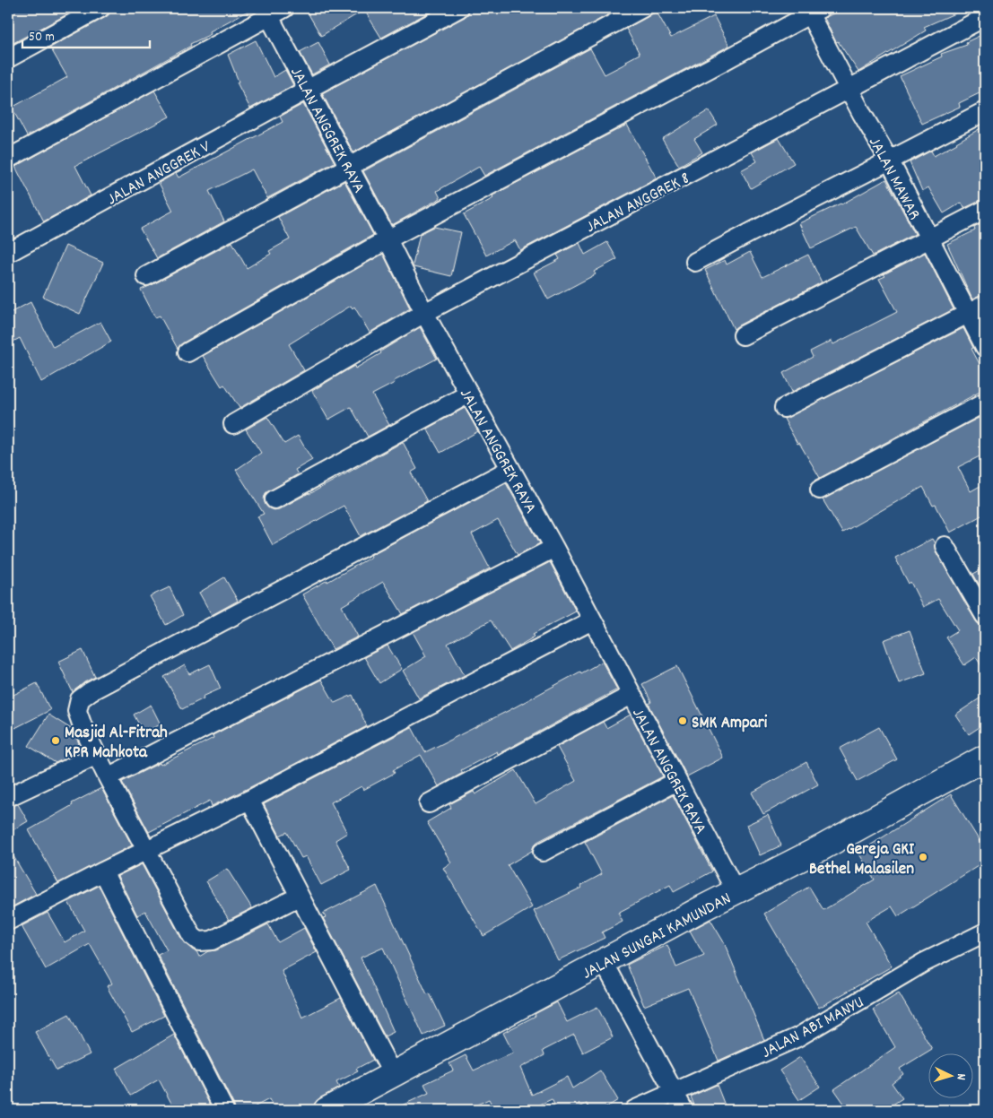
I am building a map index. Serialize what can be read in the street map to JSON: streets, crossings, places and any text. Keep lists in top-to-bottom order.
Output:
{
  "streets": {
    "main road": ["JALAN SUNGAI KAMUNDAN"],
    "street": [
      "JALAN ANGGREK RAYA",
      "JALAN ANGGREK V",
      "JALAN MAWAR",
      "JALAN ANGGREK 8",
      "JALAN ABI MANYU"
    ]
  },
  "crossings": [
    ["JALAN ANGGREK RAYA", "JALAN ANGGREK V"],
    ["JALAN ANGGREK RAYA", "JALAN ANGGREK 8"],
    ["JALAN ANGGREK RAYA", "JALAN SUNGAI KAMUNDAN"],
    ["JALAN MAWAR", "JALAN ANGGREK 8"]
  ],
  "places": ["SMK Ampari", "Masjid Al-Fitrah KPR Mahkota", "Gereja GKI Bethel Malasilen"],
  "scale_bar": "50 m",
  "north": "right"
}
